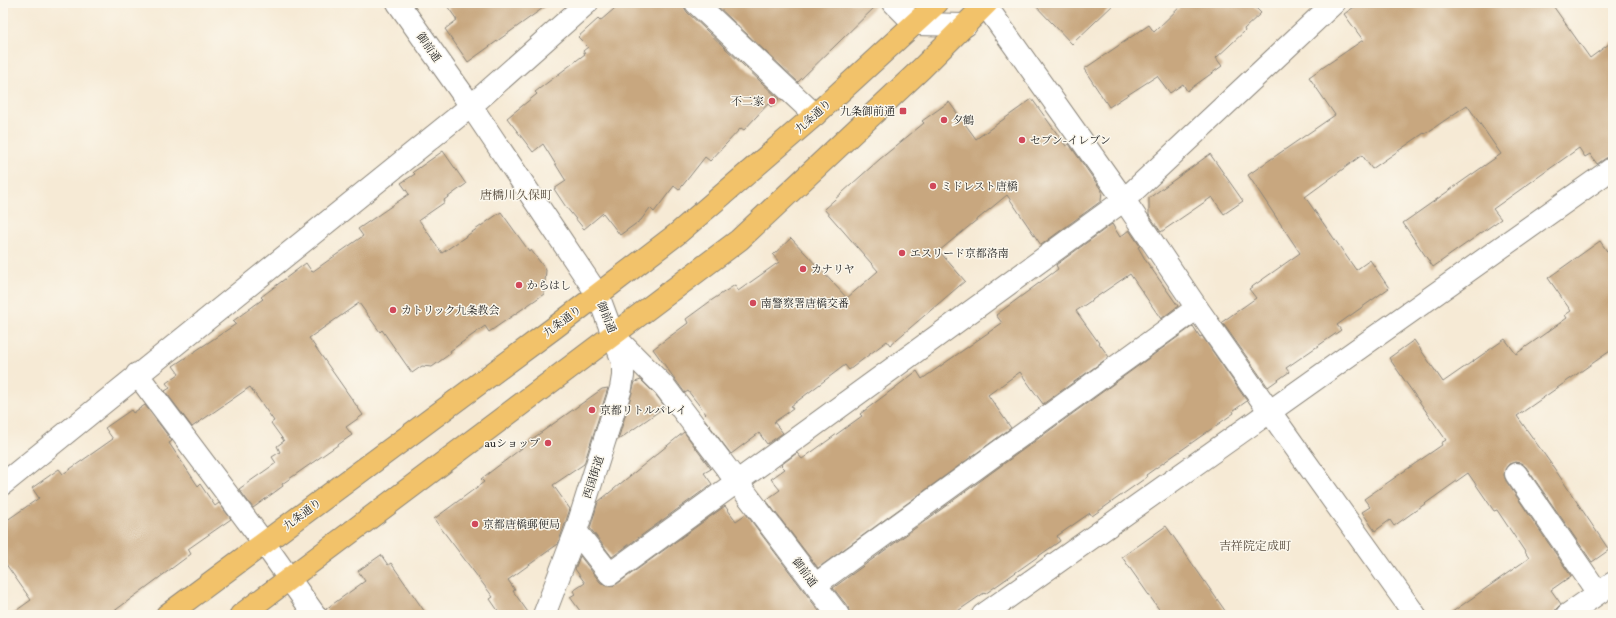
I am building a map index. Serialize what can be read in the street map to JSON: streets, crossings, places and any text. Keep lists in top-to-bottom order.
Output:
{
  "streets": {
    "highway": ["九条通り"],
    "street": ["御前通", "西国街道"]
  },
  "crossings": [
    ["御前通", "九条通り"],
    ["御前通", "西国街道"]
  ],
  "districts": ["唐橋川久保町", "吉祥院定成町"],
  "places": {
    "other": [
      "不二家",
      "夕鶴",
      "セブン-イレブン",
      "ミドレスト唐橋",
      "エスリード京都洛南",
      "カナリヤ",
      "からはし",
      "南警察署唐橋交番",
      "カトリック九条教会",
      "京都リトルバレイ",
      "auショップ",
      "京都唐橋郵便局"
    ],
    "transit": ["九条御前通"]
  }
}
